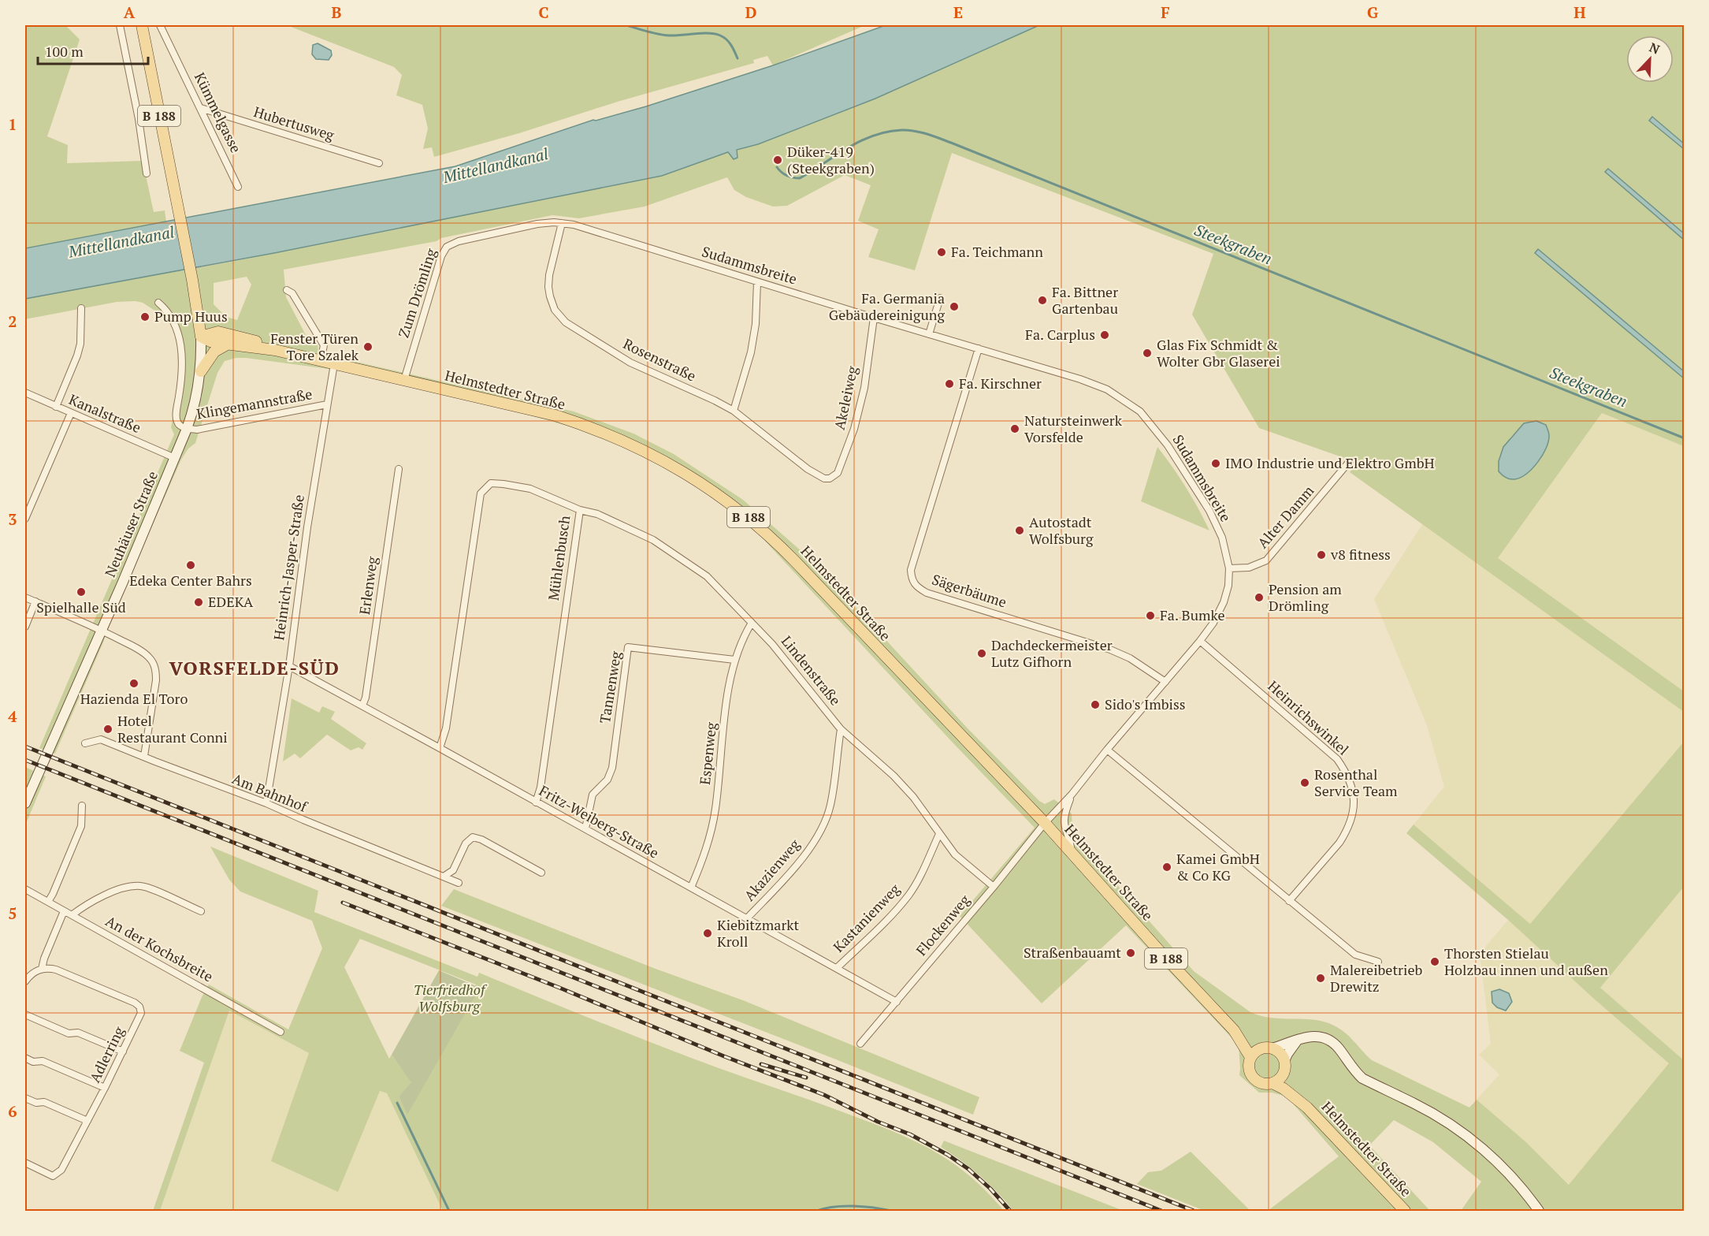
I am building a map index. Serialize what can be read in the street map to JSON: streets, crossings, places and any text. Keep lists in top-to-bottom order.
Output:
{
  "streets": {
    "main road": ["B 188", "Helmstedter Straße", "Neuhäuser Straße"],
    "street": [
      "Kümmelgasse",
      "Hubertusweg",
      "Sudammsbreite",
      "Zum Drömling",
      "Rosenstraße",
      "Akeleiweg",
      "Klingemannstraße",
      "Kanalstraße",
      "Alter Damm",
      "Mühlenbusch",
      "Heinrich-Jasper-Straße",
      "Erlenweg",
      "Sägerbäume",
      "Lindenstraße",
      "Tannenweg",
      "Heinrichswinkel",
      "Espenweg",
      "Am Bahnhof",
      "Fritz-Weiberg-Straße",
      "Akazienweg",
      "Kastanienweg",
      "Flockenweg",
      "An der Kochsbreite",
      "Adlerring"
    ]
  },
  "crossings": [
    ["Kümmelgasse", "Hubertusweg"],
    ["B 188", "Helmstedter Straße"],
    ["B 188", "Neuhäuser Straße"],
    ["Sudammsbreite", "Zum Drömling"],
    ["Sudammsbreite", "Rosenstraße"],
    ["Sudammsbreite", "Helmstedter Straße"],
    ["Sudammsbreite", "Akeleiweg"],
    ["Sudammsbreite", "Alter Damm"],
    ["Sudammsbreite", "Sägerbäume"],
    ["Sudammsbreite", "Heinrichswinkel"],
    ["Sudammsbreite", "Flockenweg"],
    ["Zum Drömling", "Rosenstraße"],
    ["Zum Drömling", "Helmstedter Straße"],
    ["Rosenstraße", "Akeleiweg"],
    ["Helmstedter Straße", "Neuhäuser Straße"],
    ["Helmstedter Straße", "Heinrich-Jasper-Straße"],
    ["Helmstedter Straße", "Flockenweg"],
    ["Klingemannstraße", "Neuhäuser Straße"],
    ["Klingemannstraße", "Heinrich-Jasper-Straße"],
    ["Kanalstraße", "Neuhäuser Straße"],
    ["Mühlenbusch", "Lindenstraße"],
    ["Mühlenbusch", "Fritz-Weiberg-Straße"],
    ["Heinrich-Jasper-Straße", "Am Bahnhof"],
    ["Heinrich-Jasper-Straße", "Fritz-Weiberg-Straße"],
    ["Erlenweg", "Fritz-Weiberg-Straße"],
    ["Lindenstraße", "Espenweg"],
    ["Lindenstraße", "Akazienweg"],
    ["Lindenstraße", "Kastanienweg"],
    ["Lindenstraße", "Flockenweg"],
    ["Tannenweg", "Espenweg"],
    ["Tannenweg", "Fritz-Weiberg-Straße"],
    ["Espenweg", "Fritz-Weiberg-Straße"],
    ["Fritz-Weiberg-Straße", "Akazienweg"],
    ["Fritz-Weiberg-Straße", "Kastanienweg"],
    ["Fritz-Weiberg-Straße", "Flockenweg"]
  ],
  "districts": ["VORSFELDE-SÜD"],
  "water": ["Mittellandkanal", "Steekgraben"],
  "parks": ["Tierfriedhof Wolfsburg"],
  "places": [
    "Düker-419 (Steekgraben)",
    "Fa. Teichmann",
    "Fa. Bittner Gartenbau",
    "Fa. Germania Gebäudereinigung",
    "Pump Huus",
    "Fa. Carplus",
    "Fenster Türen Tore Szalek",
    "Glas Fix Schmidt & Wolter Gbr Glaserei",
    "Fa. Kirschner",
    "Natursteinwerk Vorsfelde",
    "IMO Industrie und Elektro GmbH",
    "Autostadt Wolfsburg",
    "v8 fitness",
    "Edeka Center Bahrs",
    "Spielhalle Süd",
    "Pension am Drömling",
    "EDEKA",
    "Fa. Bumke",
    "Dachdeckermeister Lutz Gifhorn",
    "Hazienda El Toro",
    "Sido's Imbiss",
    "Hotel Restaurant Conni",
    "Rosenthal Service Team",
    "Kamei GmbH & Co KG",
    "Kiebitzmarkt Kroll",
    "Straßenbauamt",
    "Thorsten Stielau Holzbau innen und außen",
    "Malereibetrieb Drewitz"
  ],
  "scale_bar": "100 m",
  "north": "top right",
  "grid": {
    "columns": [
      "A",
      "B",
      "C",
      "D",
      "E",
      "F",
      "G",
      "H"
    ],
    "rows": [
      "1",
      "2",
      "3",
      "4",
      "5",
      "6"
    ]
  }
}
